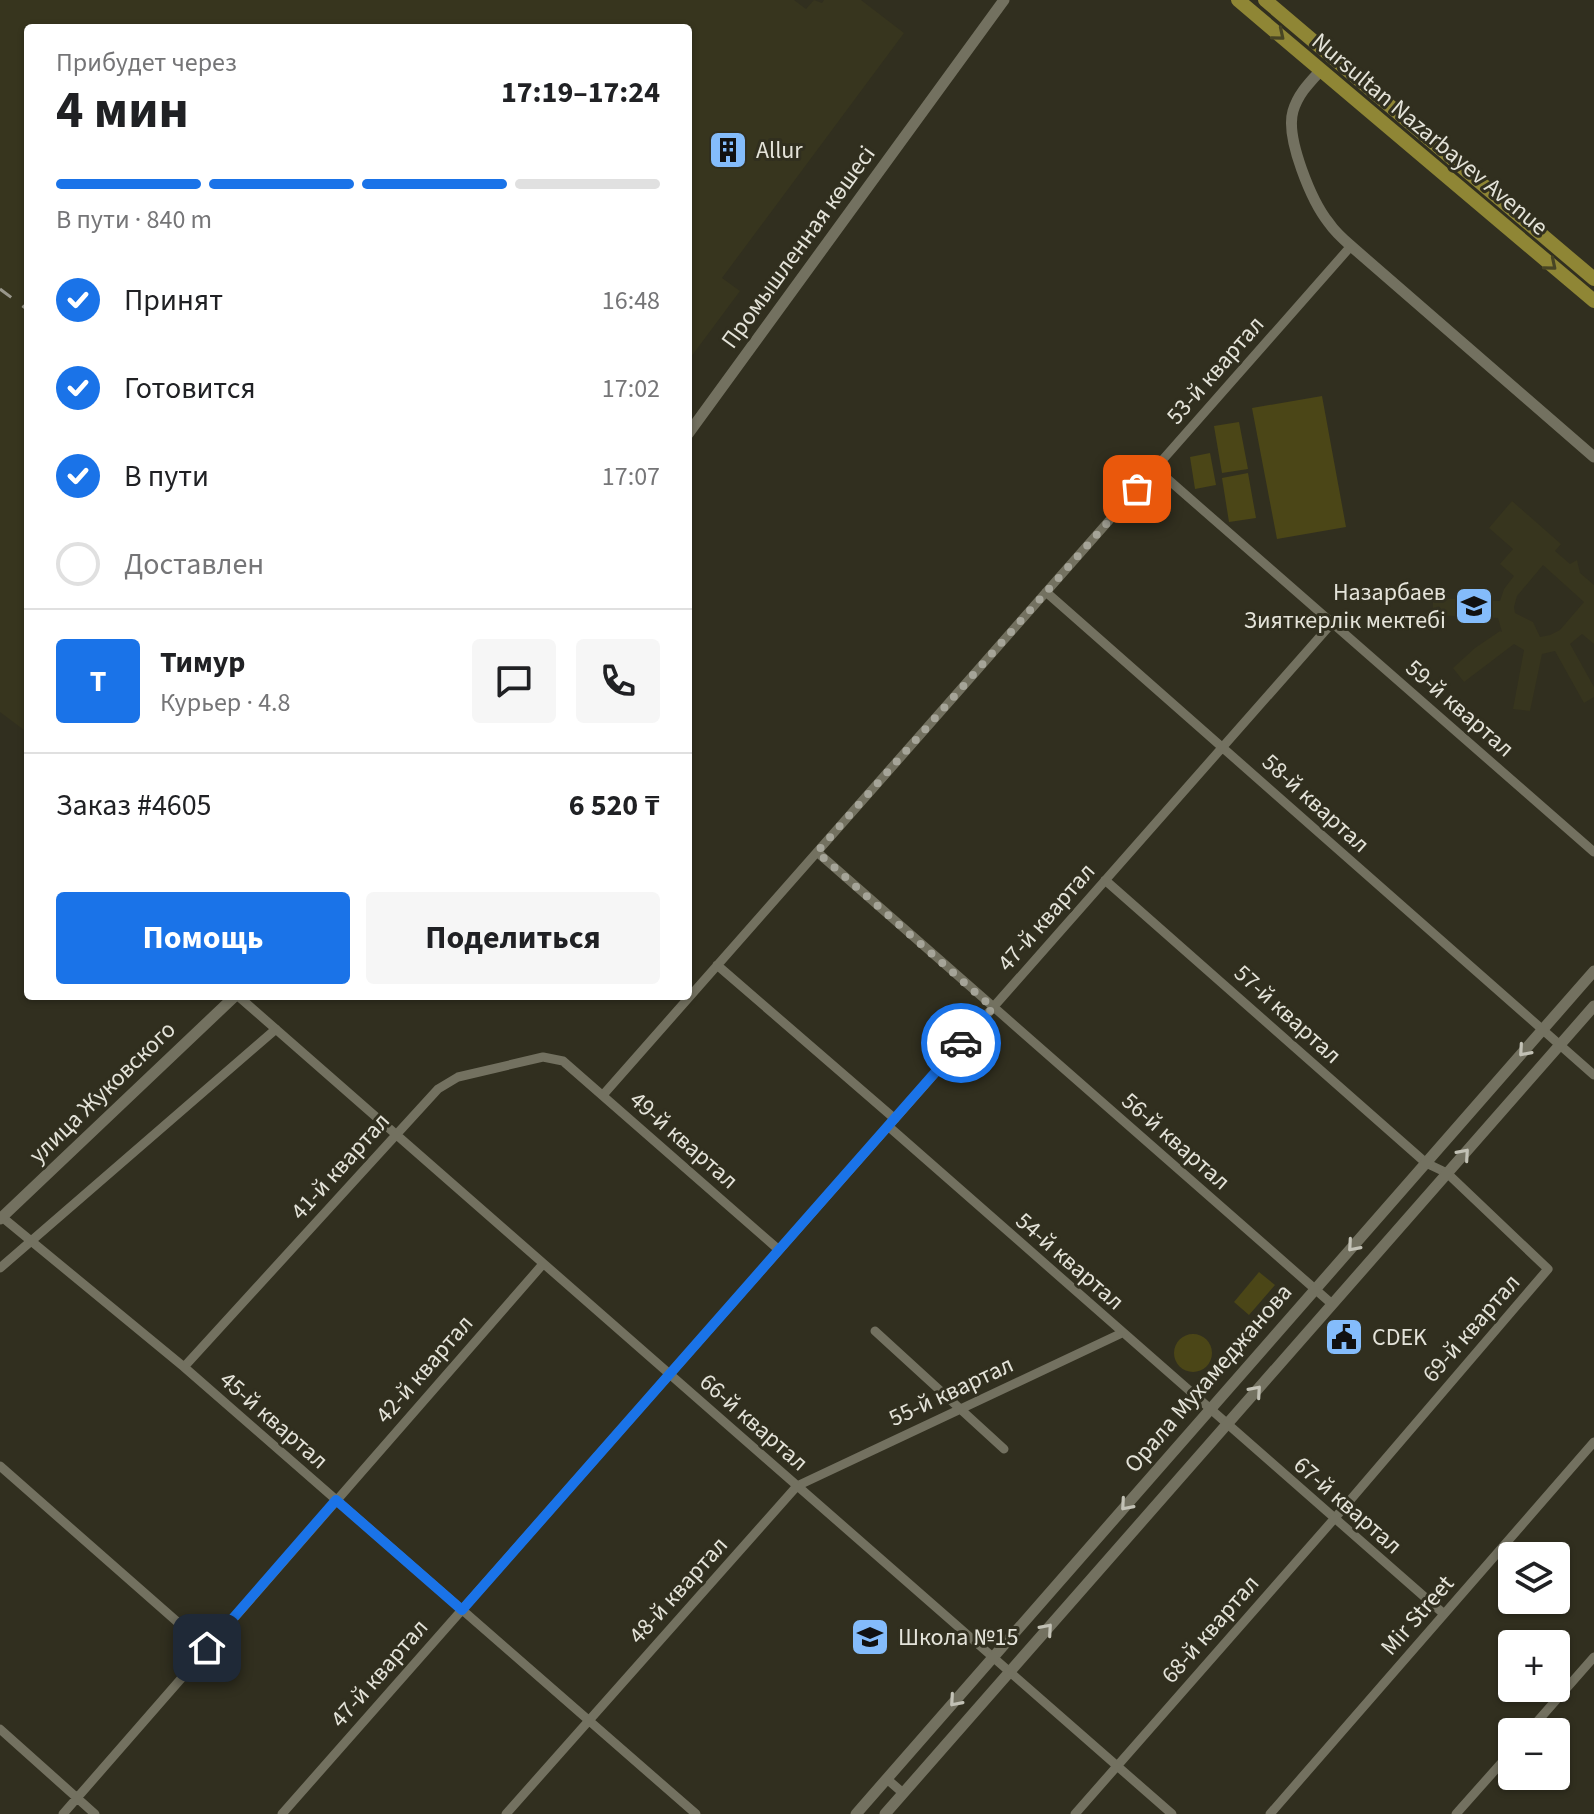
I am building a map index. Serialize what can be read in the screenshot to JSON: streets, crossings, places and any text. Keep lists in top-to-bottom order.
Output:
{
  "streets": {
    "main road": ["Nursultan Nazarbayev Avenue"],
    "street": [
      "Промышленная көшесі",
      "53-й квартал",
      "59-й квартал",
      "58-й квартал",
      "47-й квартал",
      "57-й квартал",
      "улица Жуковского",
      "49-й квартал",
      "56-й квартал",
      "41-й квартал",
      "54-й квартал",
      "69-й квартал",
      "42-й квартал",
      "Орала Мухамеджанова",
      "55-й квартал",
      "45-й квартал",
      "66-й квартал",
      "67-й квартал",
      "48-й квартал",
      "Mir Street",
      "68-й квартал"
    ]
  },
  "crossings": [
    ["53-й квартал", "59-й квартал"],
    ["53-й квартал", "58-й квартал"],
    ["53-й квартал", "49-й квартал"],
    ["53-й квартал", "56-й квартал"],
    ["53-й квартал", "54-й квартал"],
    ["59-й квартал", "47-й квартал"],
    ["58-й квартал", "47-й квартал"],
    ["58-й квартал", "Орала Мухамеджанова"],
    ["47-й квартал", "57-й квартал"],
    ["47-й квартал", "49-й квартал"],
    ["47-й квартал", "56-й квартал"],
    ["47-й квартал", "54-й квартал"],
    ["47-й квартал", "45-й квартал"],
    ["47-й квартал", "66-й квартал"],
    ["57-й квартал", "69-й квартал"],
    ["57-й квартал", "Орала Мухамеджанова"],
    ["улица Жуковского", "45-й квартал"],
    ["49-й квартал", "41-й квартал"],
    ["56-й квартал", "Орала Мухамеджанова"],
    ["41-й квартал", "45-й квартал"],
    ["41-й квартал", "66-й квартал"],
    ["54-й квартал", "Орала Мухамеджанова"],
    ["54-й квартал", "55-й квартал"],
    ["54-й квартал", "67-й квартал"],
    ["69-й квартал", "Орала Мухамеджанова"],
    ["69-й квартал", "67-й квартал"],
    ["69-й квартал", "68-й квартал"],
    ["42-й квартал", "45-й квартал"],
    ["42-й квартал", "66-й квартал"],
    ["Орала Мухамеджанова", "66-й квартал"],
    ["Орала Мухамеджанова", "67-й квартал"],
    ["55-й квартал", "66-й квартал"],
    ["55-й квартал", "48-й квартал"],
    ["45-й квартал", "48-й квартал"],
    ["66-й квартал", "48-й квартал"],
    ["66-й квартал", "68-й квартал"],
    ["67-й квартал", "Mir Street"],
    ["67-й квартал", "68-й квартал"]
  ],
  "places": {
    "building": ["Allur"],
    "school or university": ["Назарбаев Зияткерлік мектебі", "Школа №15"],
    "public building": ["CDEK"]
  },
  "page": {
    "heading": ["4 мин", "Прибудет через", "17:19–17:24"],
    "panel": [
      "Тимур",
      "Курьер · 4.8",
      "Заказ #4605",
      "6 520 ₸"
    ],
    "bar": "В пути · 840 m",
    "list": [
      ["Принят", "16:48"],
      ["Готовится", "17:02"],
      ["В пути", "17:07"],
      "Доставлен"
    ],
    "round": "Т",
    "buttons": ["Помощь", "Поделиться"],
    "map_buttons": ["+", "−"]
  }
}
